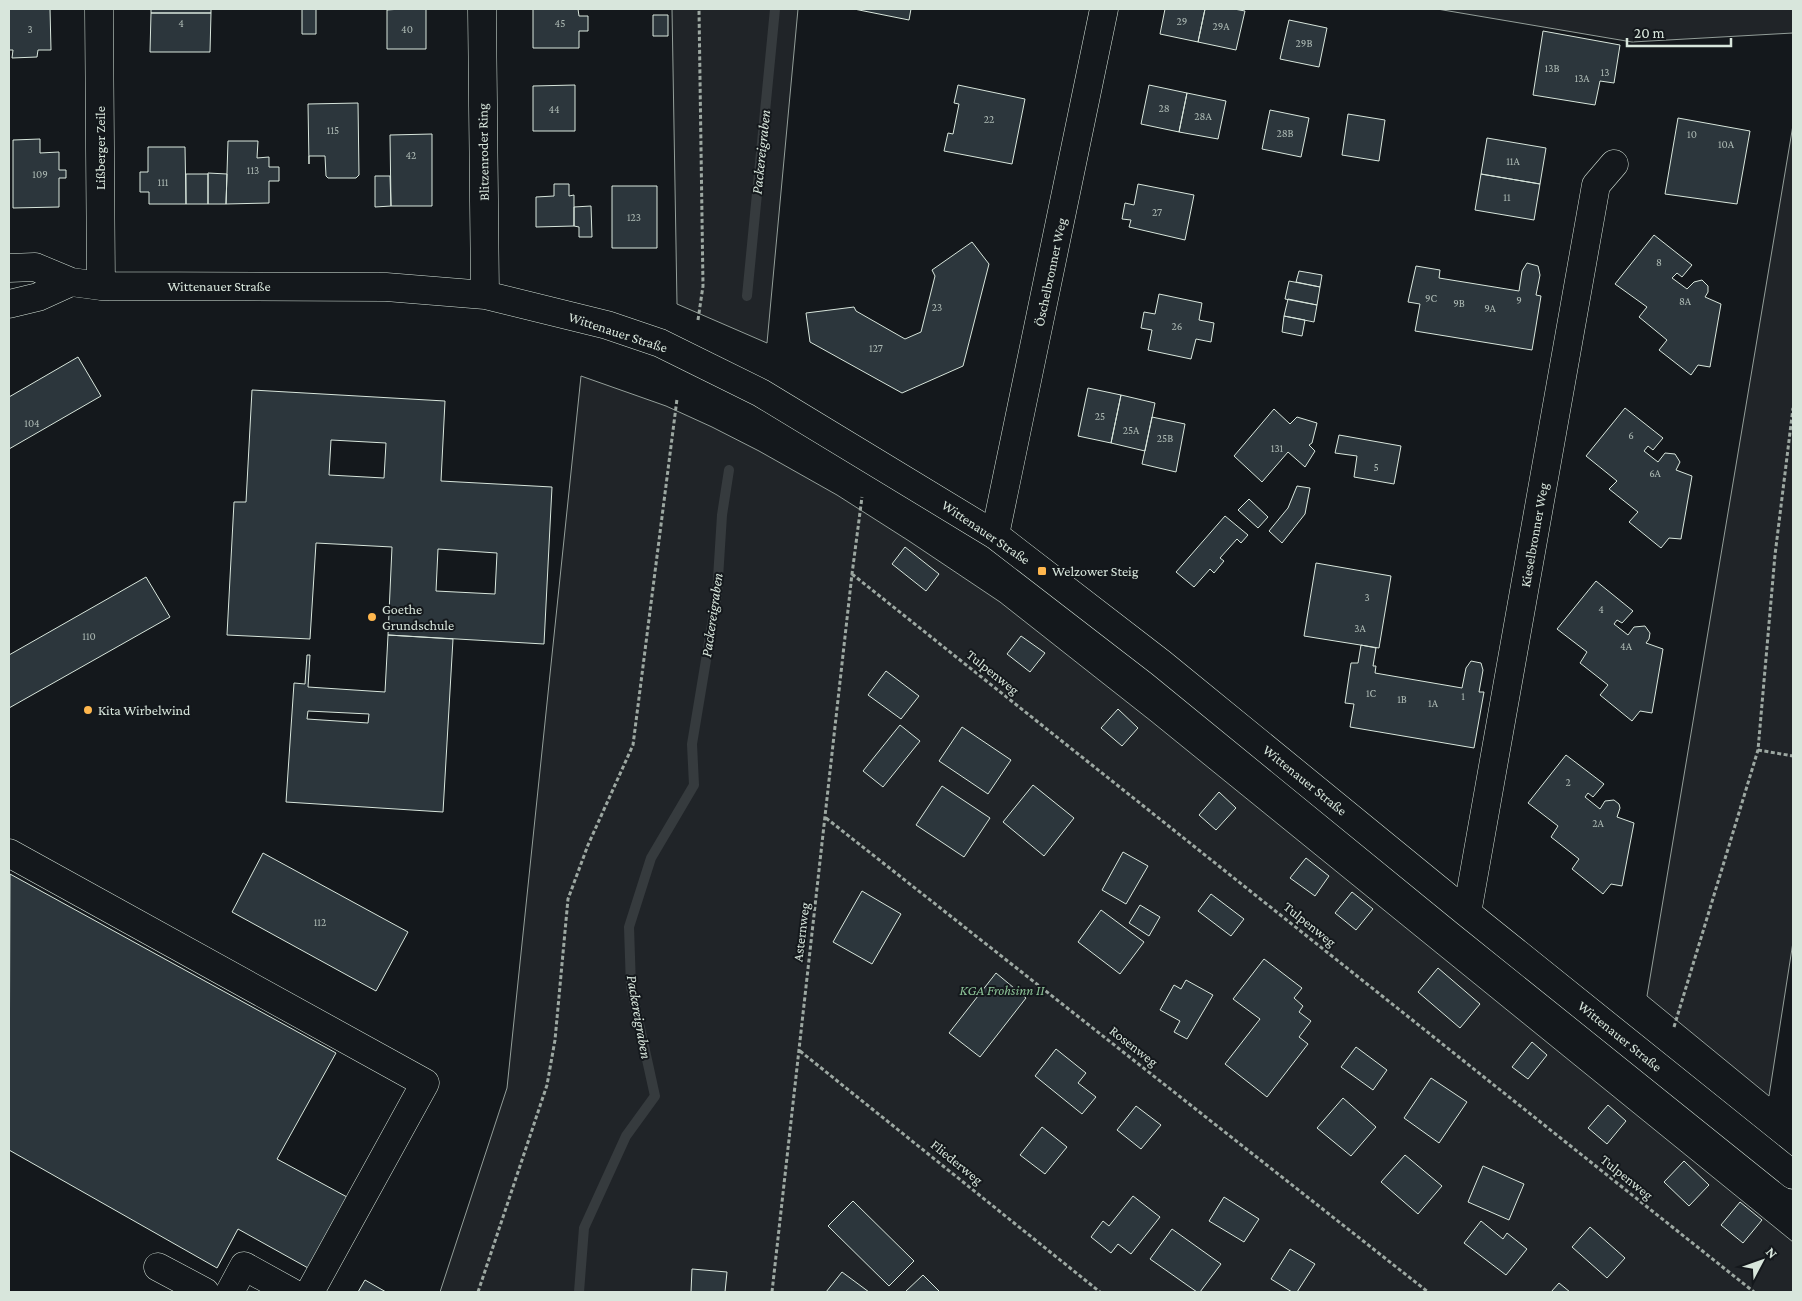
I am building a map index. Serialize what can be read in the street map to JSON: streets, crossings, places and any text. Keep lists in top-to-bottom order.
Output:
{
  "streets": {
    "street": [
      "Lißberger Zeile",
      "Blitzenroder Ring",
      "Öschelbronner Weg",
      "Wittenauer Straße",
      "Kieselbronner Weg"
    ],
    "path": [
      "Tulpenweg",
      "Asternweg",
      "Rosenweg",
      "Fliederweg"
    ]
  },
  "crossings": [
    ["Lißberger Zeile", "Wittenauer Straße"],
    ["Blitzenroder Ring", "Wittenauer Straße"],
    ["Öschelbronner Weg", "Wittenauer Straße"],
    ["Wittenauer Straße", "Kieselbronner Weg"],
    ["Tulpenweg", "Asternweg"],
    ["Asternweg", "Rosenweg"],
    ["Asternweg", "Fliederweg"]
  ],
  "water": ["Packereigraben"],
  "parks": ["KGA Frohsinn II"],
  "places": {
    "transit": ["Welzower Steig"],
    "other": ["Goethe Grundschule", "Kita Wirbelwind"]
  },
  "house_numbers": [
    "29",
    "4",
    "45",
    "29A",
    "3",
    "40",
    "29B",
    "13B",
    "13",
    "13A",
    "28",
    "44",
    "28A",
    "22",
    "115",
    "28B",
    "10",
    "10A",
    "42",
    "11A",
    "113",
    "109",
    "111",
    "11",
    "27",
    "123",
    "8",
    "9C",
    "9",
    "8A",
    "9B",
    "23",
    "9A",
    "26",
    "127",
    "25",
    "104",
    "25A",
    "6",
    "25B",
    "131",
    "5",
    "6A",
    "3",
    "4",
    "3A",
    "110",
    "4A",
    "1C",
    "1",
    "1B",
    "1A",
    "2",
    "2A",
    "112"
  ],
  "scale_bar": "20 m",
  "north": "top right"
}
